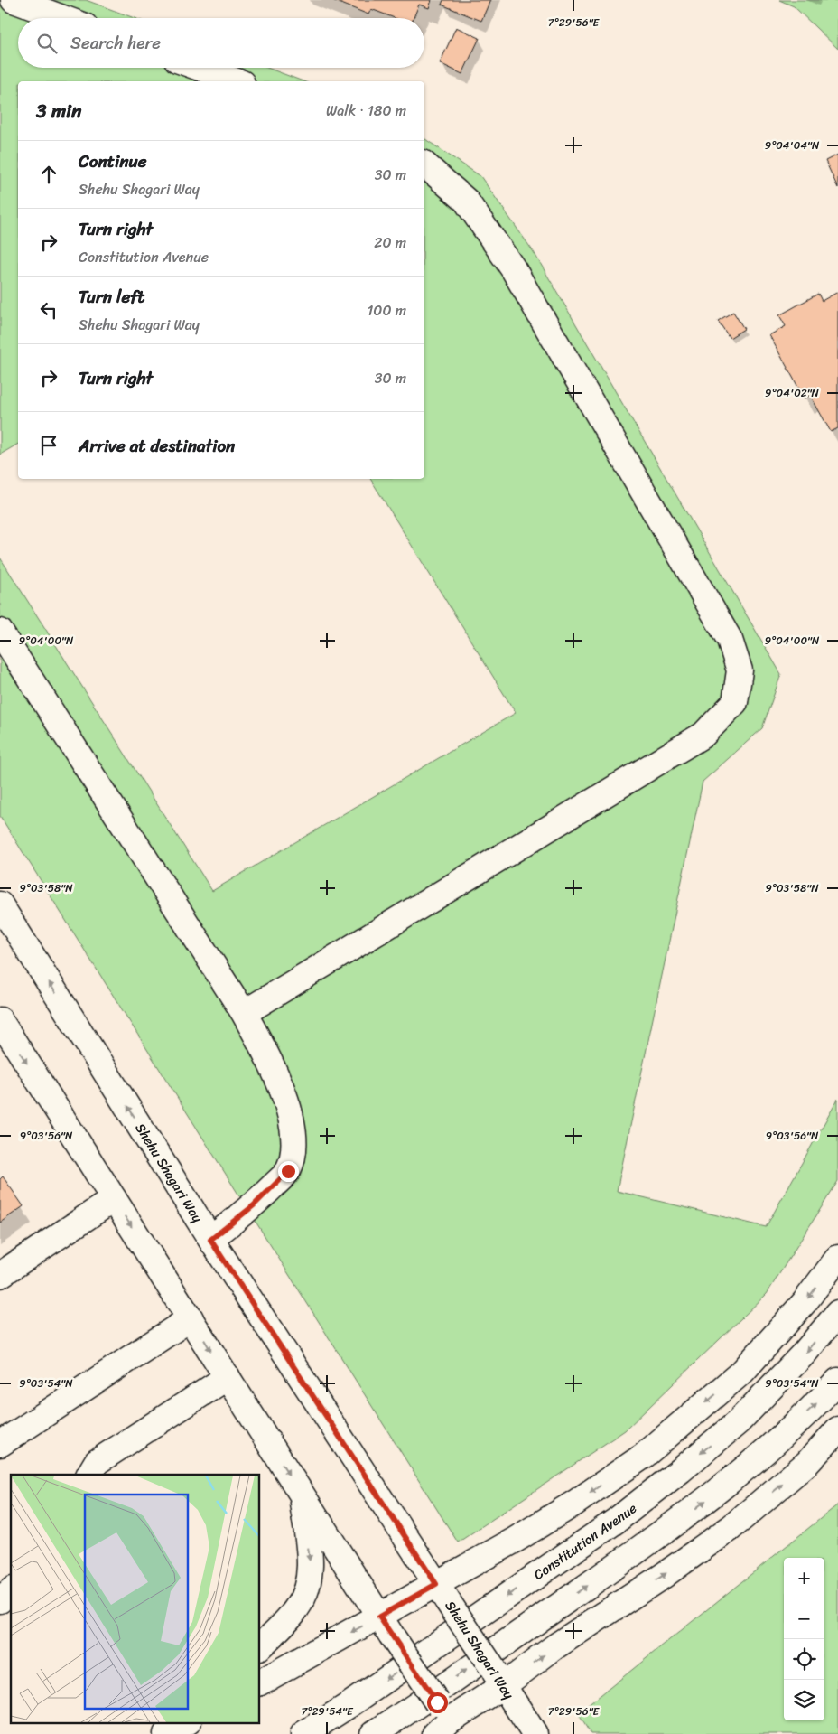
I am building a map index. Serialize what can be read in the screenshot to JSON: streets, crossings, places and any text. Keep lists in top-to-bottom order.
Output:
{
  "streets": {
    "main road": ["Shehu Shagari Way", "Constitution Avenue"]
  },
  "page": {
    "search": "Search here",
    "heading": ["3 min", "Walk · 180 m"],
    "list": [
      ["Continue", "Shehu Shagari Way", "30 m"],
      ["Turn right", "Constitution Avenue", "20 m"],
      ["Turn left", "Shehu Shagari Way", "100 m"],
      ["Turn right", "30 m"],
      "Arrive at destination"
    ],
    "map_buttons": ["+", "−"]
  },
  "coordinates": [
    "7°29'56\"E",
    "9°04'04\"N",
    "9°04'02\"N",
    "9°04'00\"N",
    "9°03'58\"N",
    "9°03'56\"N",
    "9°03'54\"N",
    "7°29'54\"E"
  ]
}
